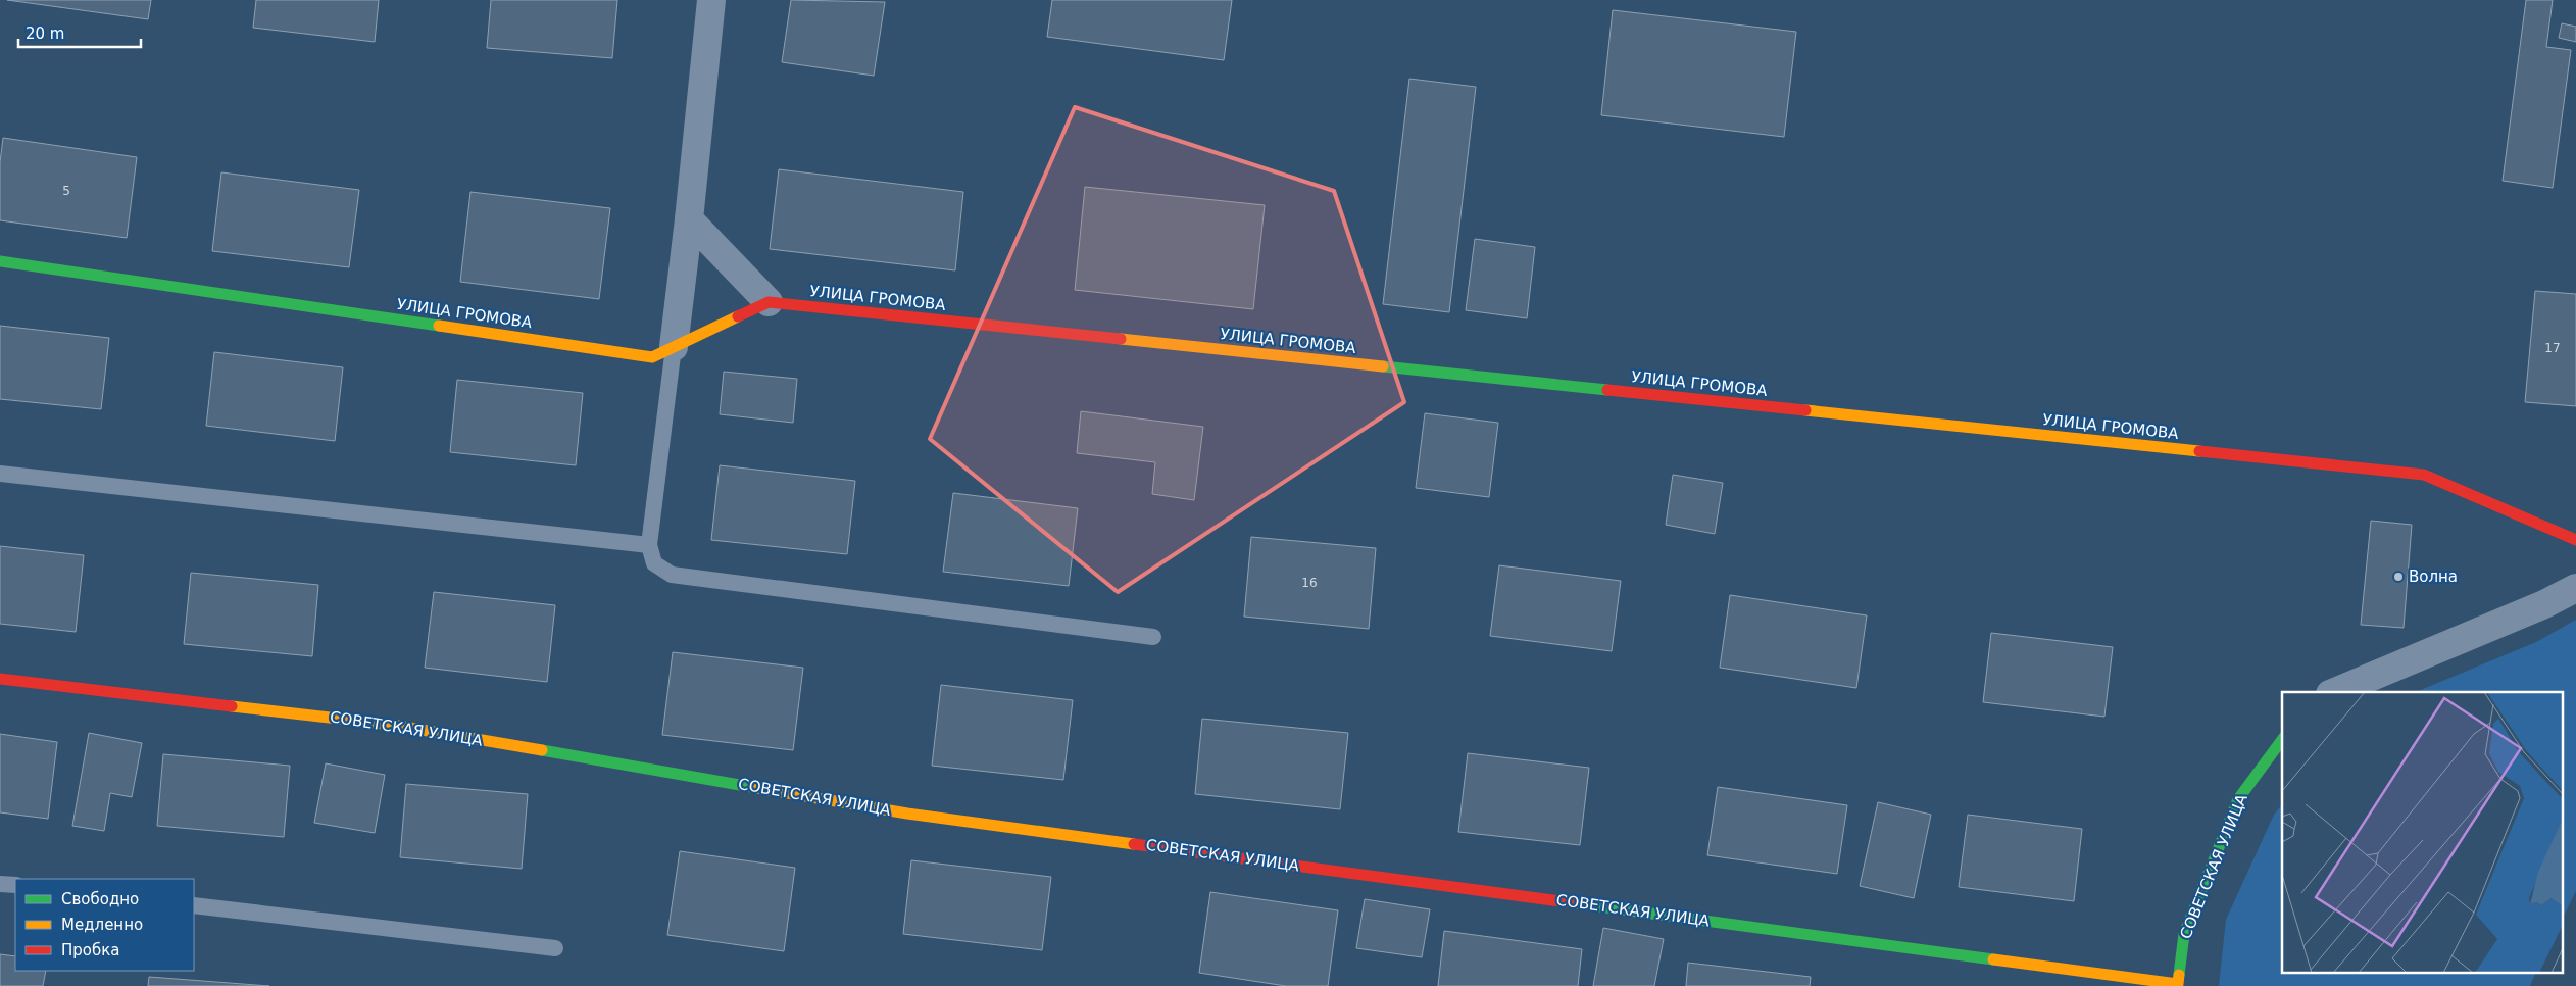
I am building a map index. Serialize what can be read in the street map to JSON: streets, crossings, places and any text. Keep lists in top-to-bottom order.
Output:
{
  "streets": {
    "street": ["УЛИЦА ГРОМОВА", "СОВЕТСКАЯ УЛИЦА"]
  },
  "places": ["Волна"],
  "house_numbers": ["5", "17", "16"],
  "legend": ["Свободно", "Медленно", "Пробка"],
  "scale_bar": "20 m"
}
